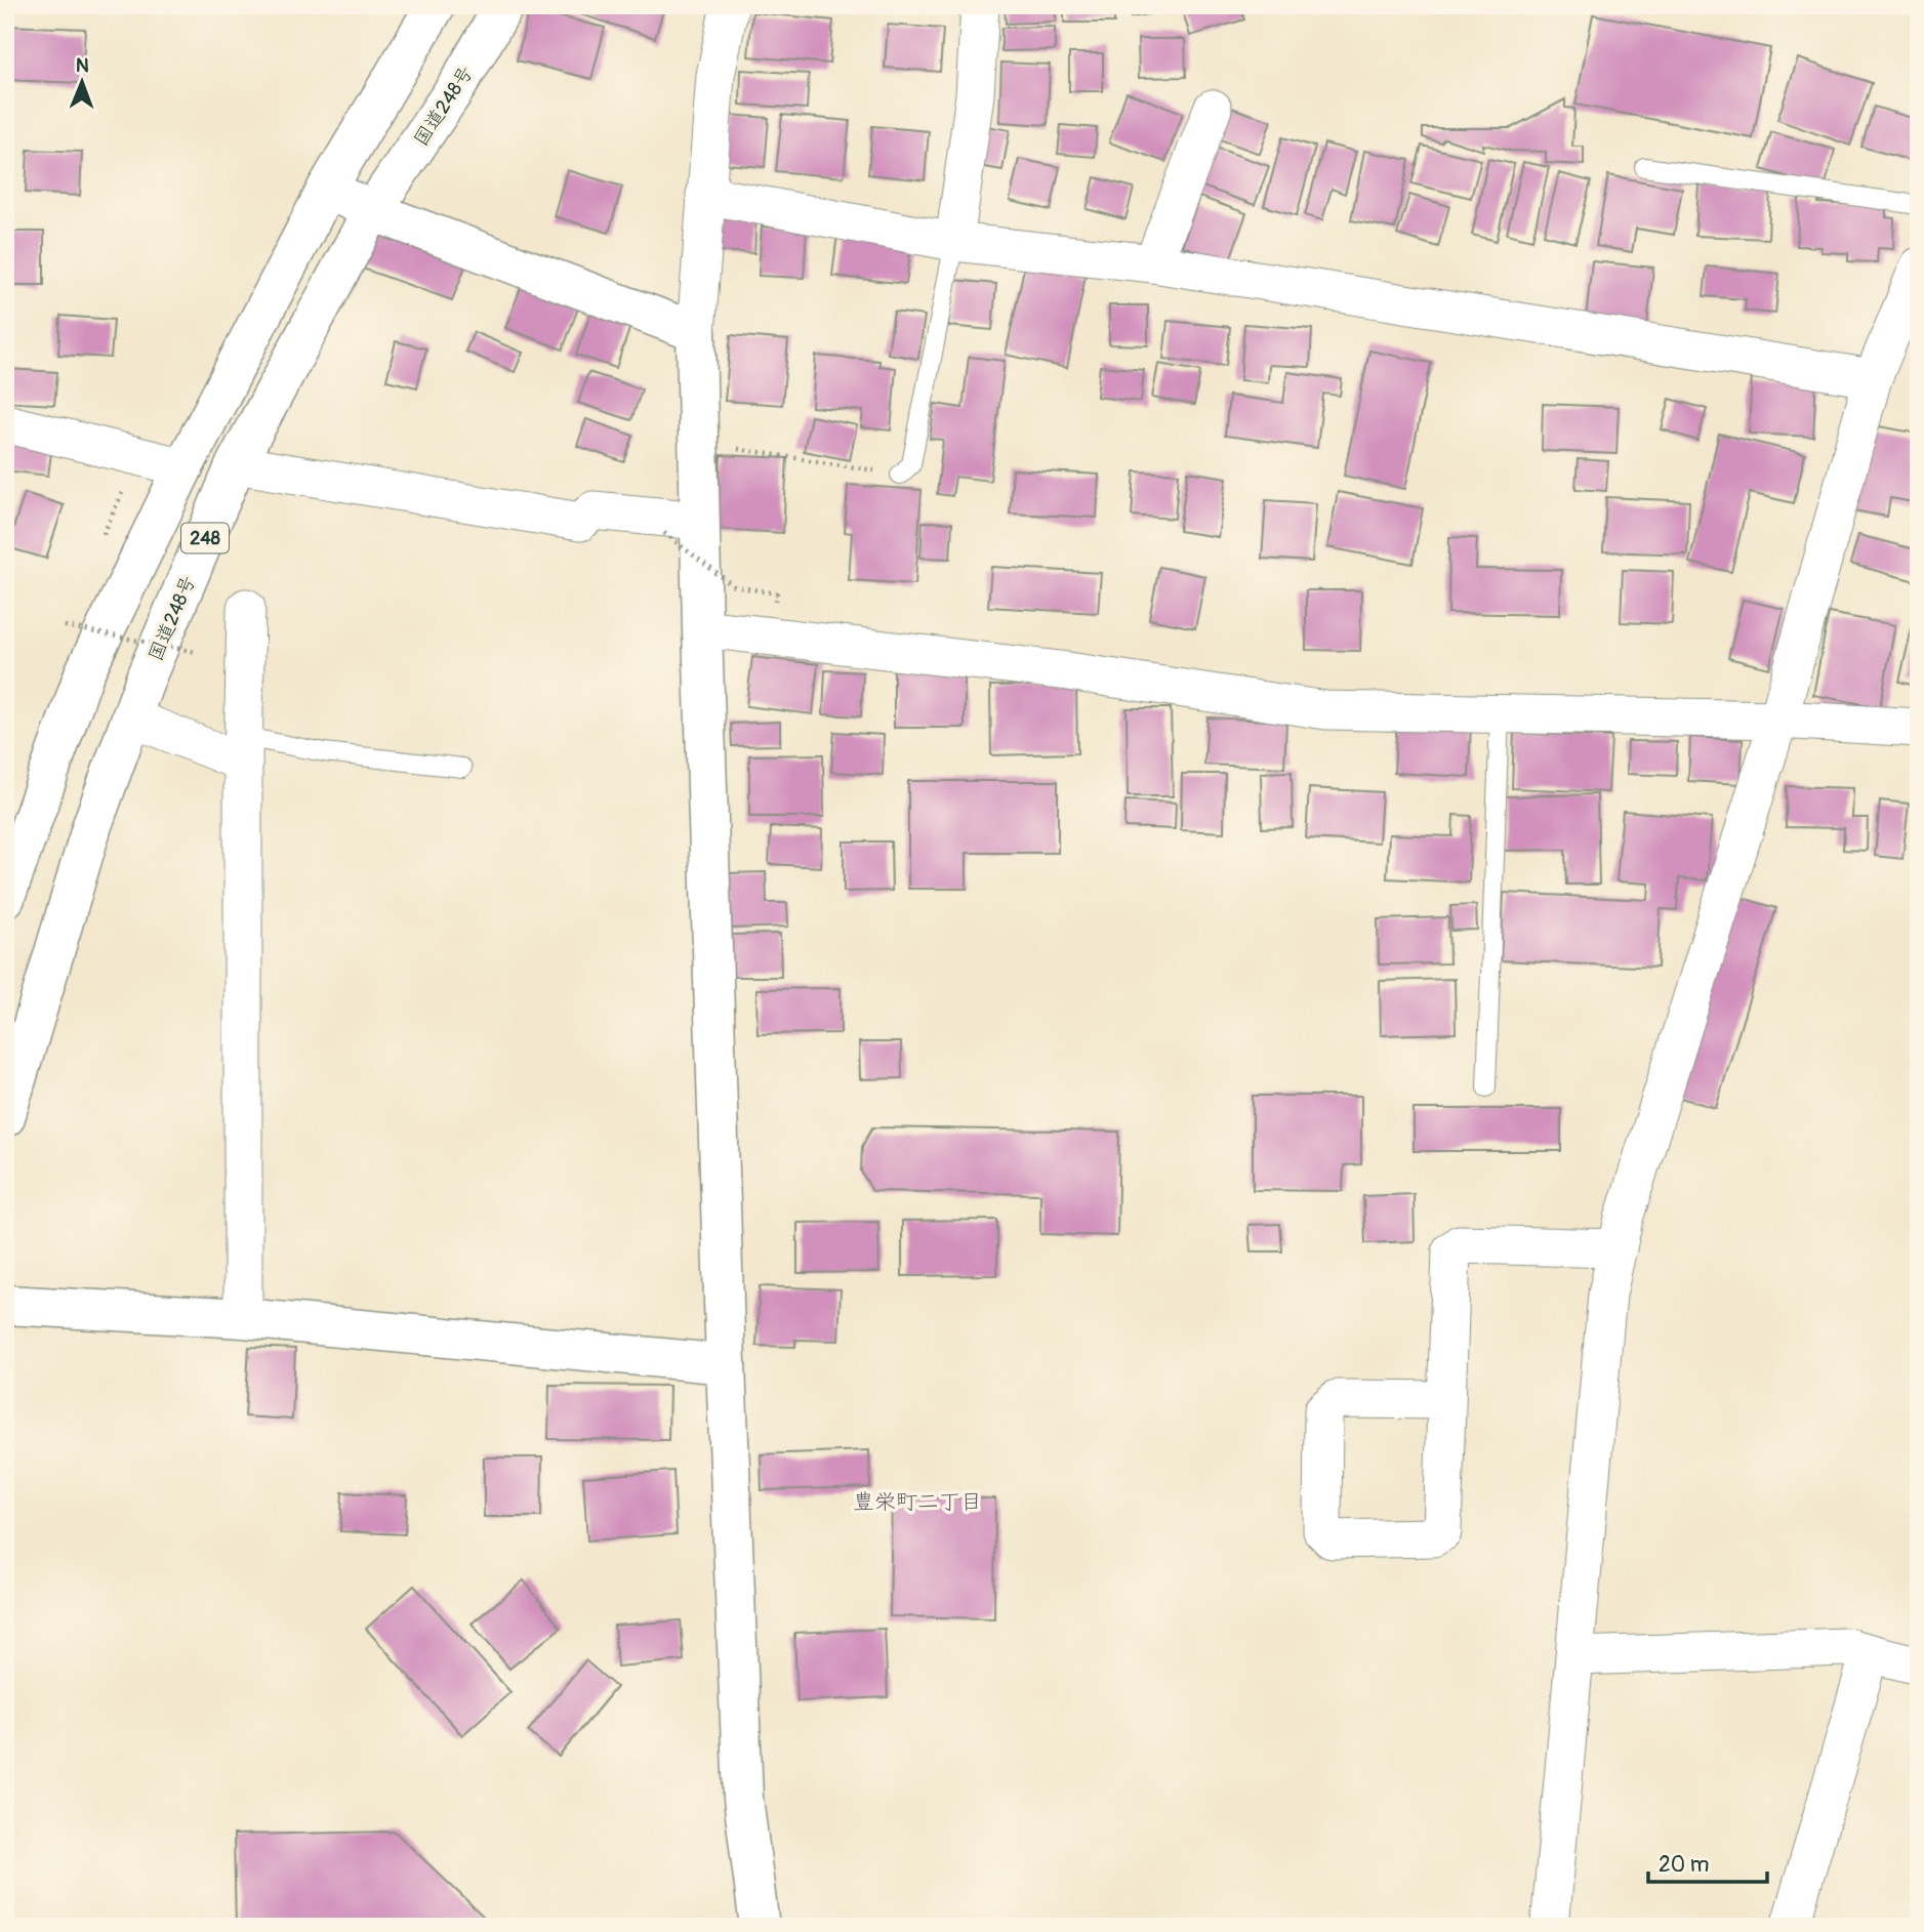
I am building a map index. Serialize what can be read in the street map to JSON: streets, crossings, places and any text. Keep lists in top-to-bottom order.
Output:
{
  "streets": {
    "main road": ["国道248号", "248"]
  },
  "districts": ["豊栄町二丁目"],
  "scale_bar": "20 m",
  "north": "top"
}
